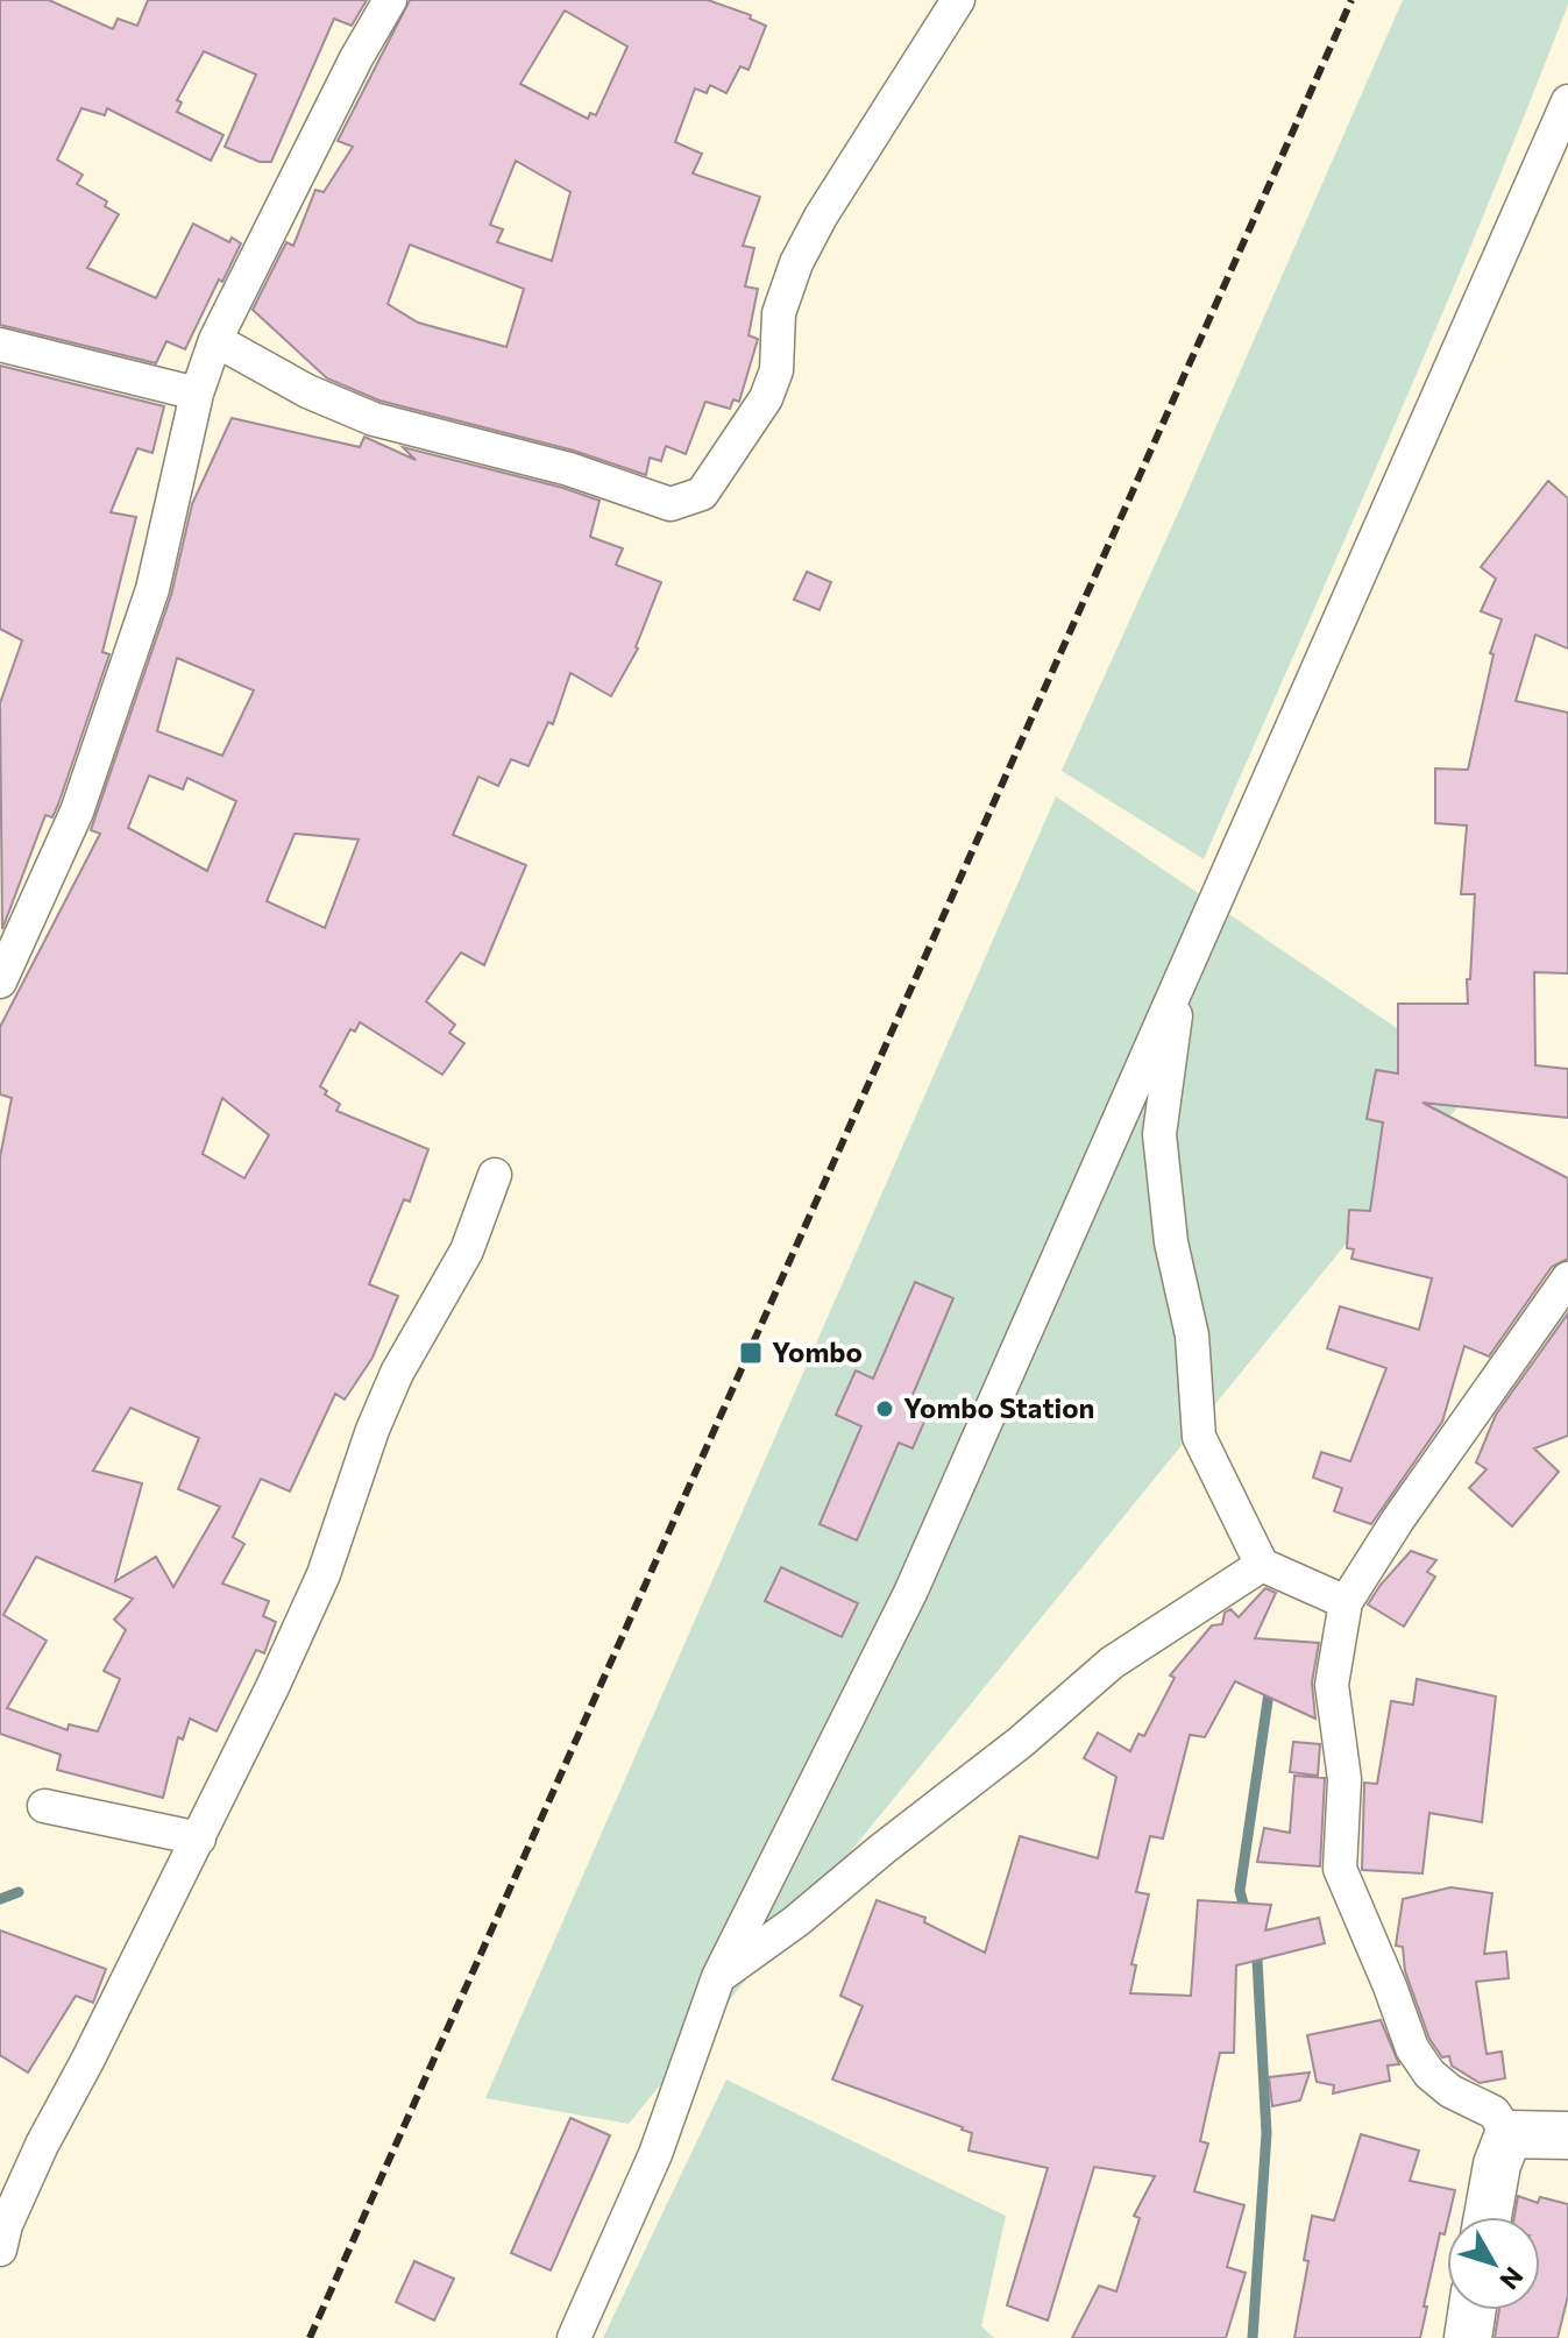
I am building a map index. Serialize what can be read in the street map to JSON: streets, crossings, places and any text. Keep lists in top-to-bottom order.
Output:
{
  "places": {
    "transit": ["Yombo"],
    "other": ["Yombo Station"]
  },
  "north": "bottom right"
}
